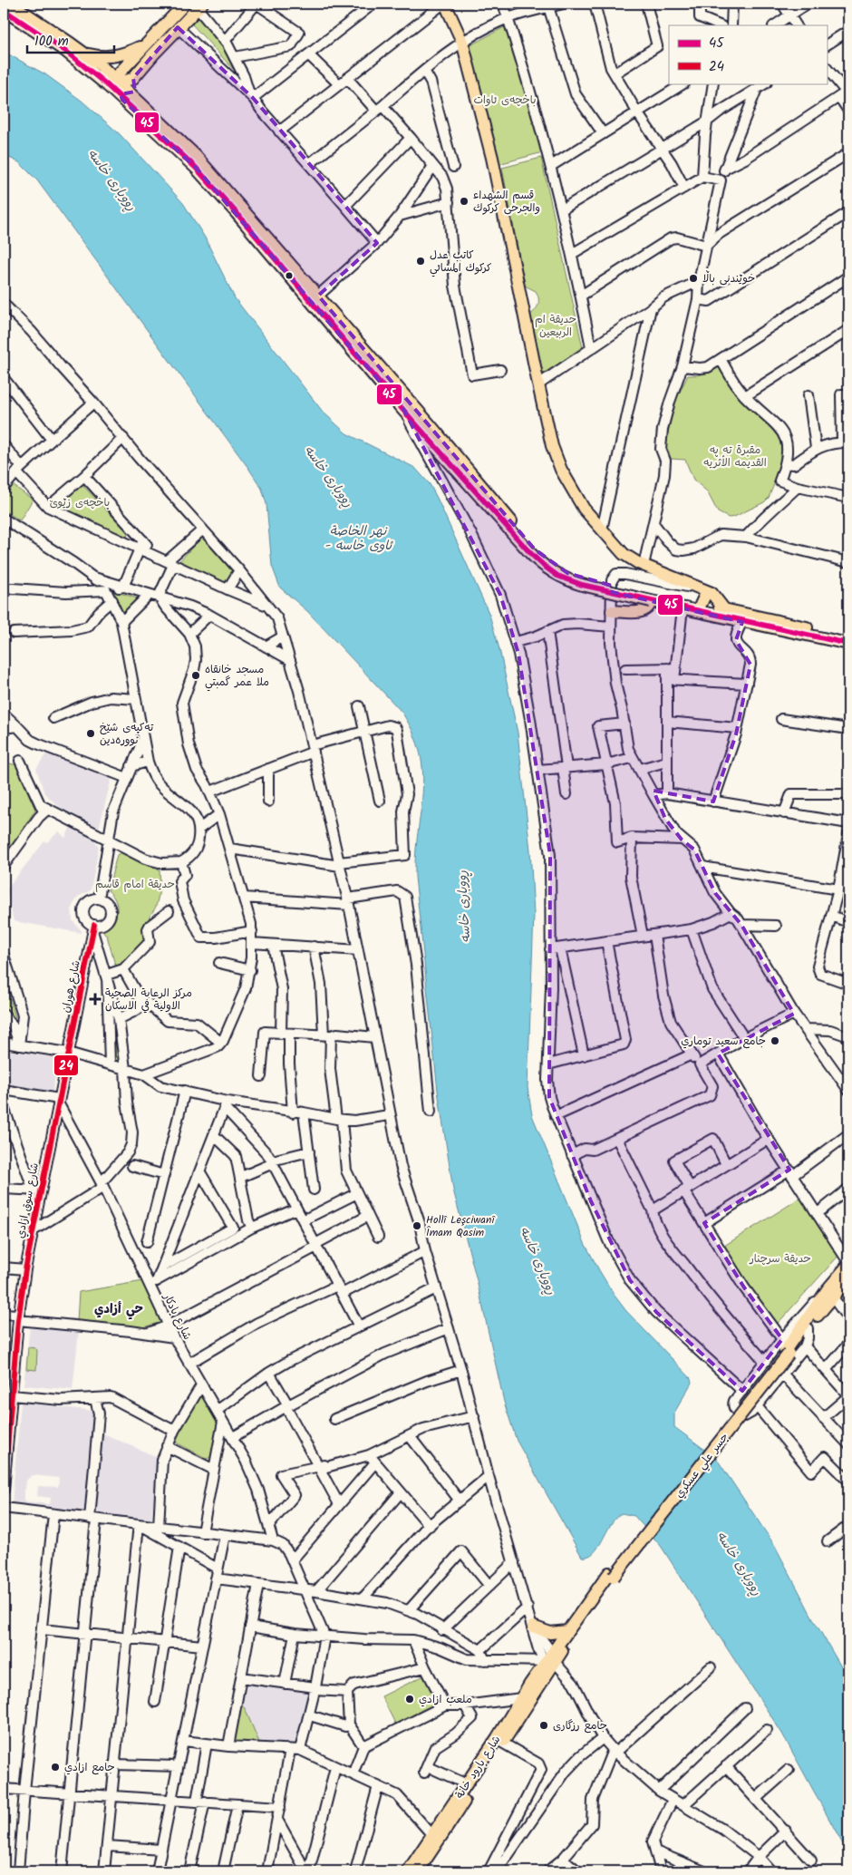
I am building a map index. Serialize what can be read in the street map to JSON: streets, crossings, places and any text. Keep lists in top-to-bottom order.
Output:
{
  "streets": {
    "main road": ["جسر علي عسكري", "شارع بارود خانة"],
    "street": ["شارع هوران", "شارع سوق ازادي", "شارع بادكار"]
  },
  "crossings": [
    ["شارع هوران", "شارع سوق ازادي"],
    ["شارع سوق ازادي", "شارع بادكار"]
  ],
  "districts": ["حي أزادي"],
  "water": ["ڕووباری خاسە", "نهر الخاصة - ئاوی خاسە"],
  "parks": [
    "باخچەی ئاوات",
    "حديقة ام الربيعين",
    "مقبرة ته په القديمه الأثريه",
    "باخچەی زێوێ",
    "حديقة امام قاسم",
    "حديقة سرچنار"
  ],
  "places": {
    "other": [
      "قسم الشهداء والجرحى كركوك",
      "كاتب عدل كركوك المسائي",
      "خوێندنی باڵا",
      "مسجد خانقاه ملا عمر گمبتي",
      "تەکیەی شێخ نوورەدین",
      "جامع سعيد توماري",
      "Hollî Leşciwanî Îmam Qasim",
      "ملعب ازادي",
      "جامع رزگاری",
      "جامع ازادي"
    ],
    "health": ["مركز الرعاية الصحية الاولية في الاسكان"]
  },
  "lines": ["transit line 45", "transit line 24"],
  "legend": ["45", "24"],
  "scale_bar": "100 m"
}
